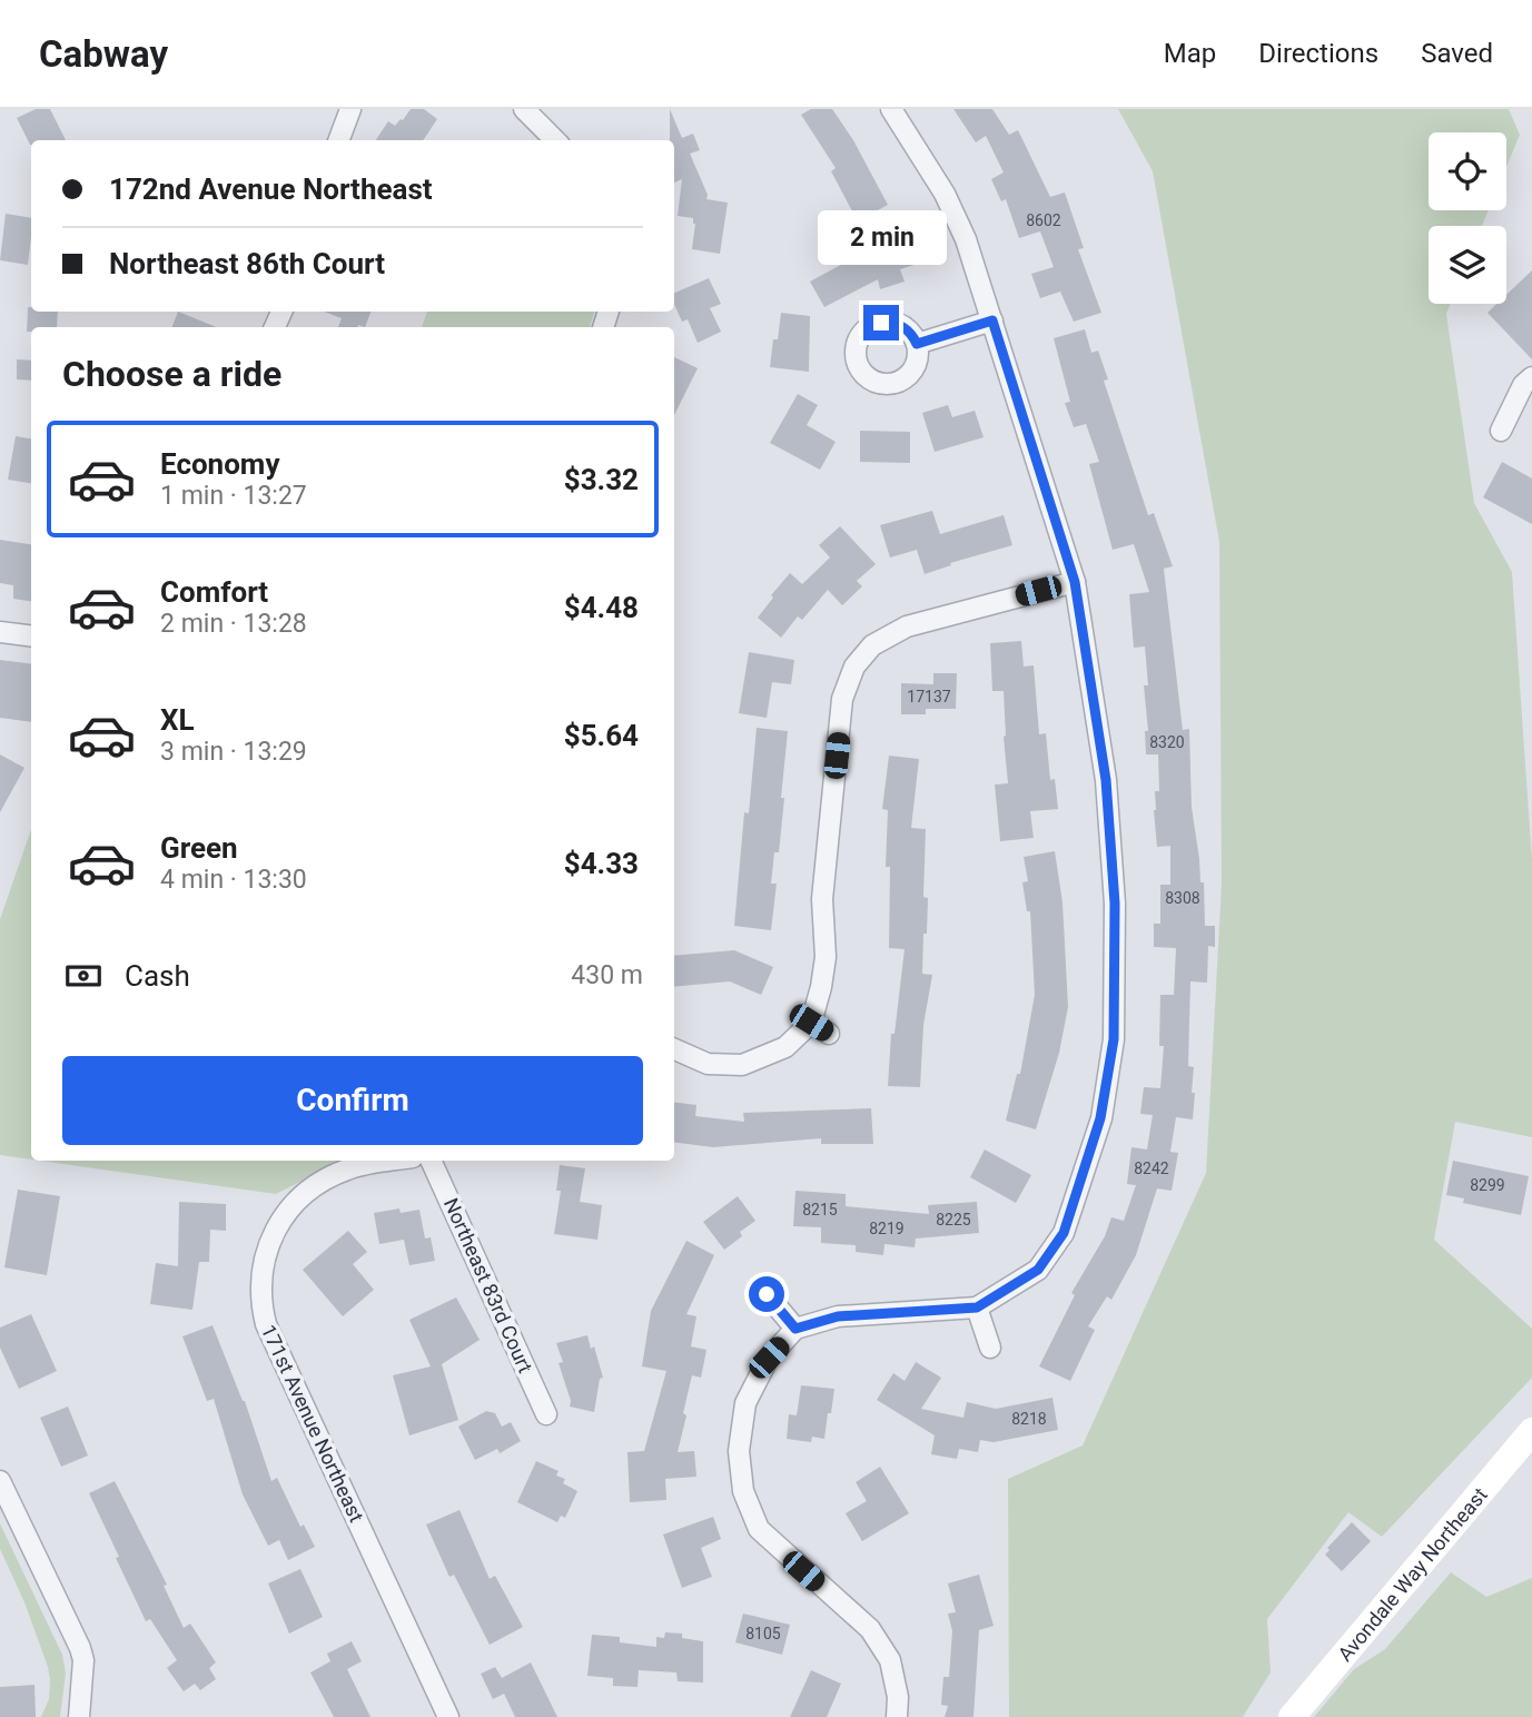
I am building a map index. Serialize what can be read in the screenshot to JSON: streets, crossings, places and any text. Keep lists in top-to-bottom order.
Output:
{
  "streets": {
    "street": ["Northeast 83rd Court", "171st Avenue Northeast", "Avondale Way Northeast"]
  },
  "house_numbers": [
    "8602",
    "17137",
    "8320",
    "8308",
    "8242",
    "8299",
    "8215",
    "8225",
    "8219",
    "8218",
    "8105"
  ],
  "page": {
    "header": "Cabway",
    "nav": ["Map", "Directions", "Saved"],
    "banner": ["172nd Avenue Northeast", "Northeast 86th Court"],
    "bubble": "2 min",
    "heading": "Choose a ride",
    "list": [
      {
        "name": "Economy",
        "note": "1 min · 13:27",
        "value": "$3.32"
      },
      {
        "name": "Comfort",
        "note": "2 min · 13:28",
        "value": "$4.48"
      },
      {
        "name": "XL",
        "note": "3 min · 13:29",
        "value": "$5.64"
      },
      {
        "name": "Green",
        "note": "4 min · 13:30",
        "value": "$4.33"
      }
    ],
    "pay": ["Cash", "430 m"],
    "buttons": "Confirm"
  }
}
